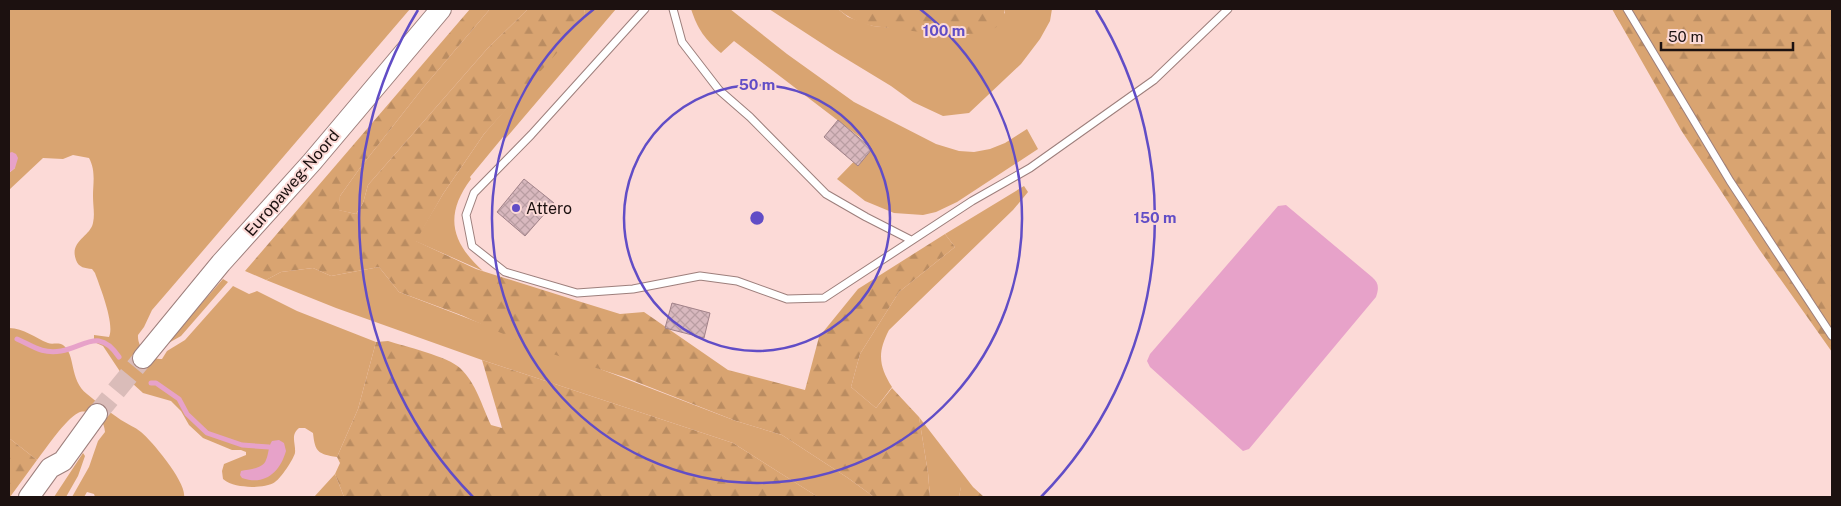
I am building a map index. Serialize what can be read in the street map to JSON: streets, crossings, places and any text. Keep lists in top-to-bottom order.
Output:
{
  "streets": {
    "street": ["Europaweg-Noord"]
  },
  "places": ["Attero"],
  "scale_bar": "50 m",
  "rings": ["100 m", "50 m", "150 m"]
}
